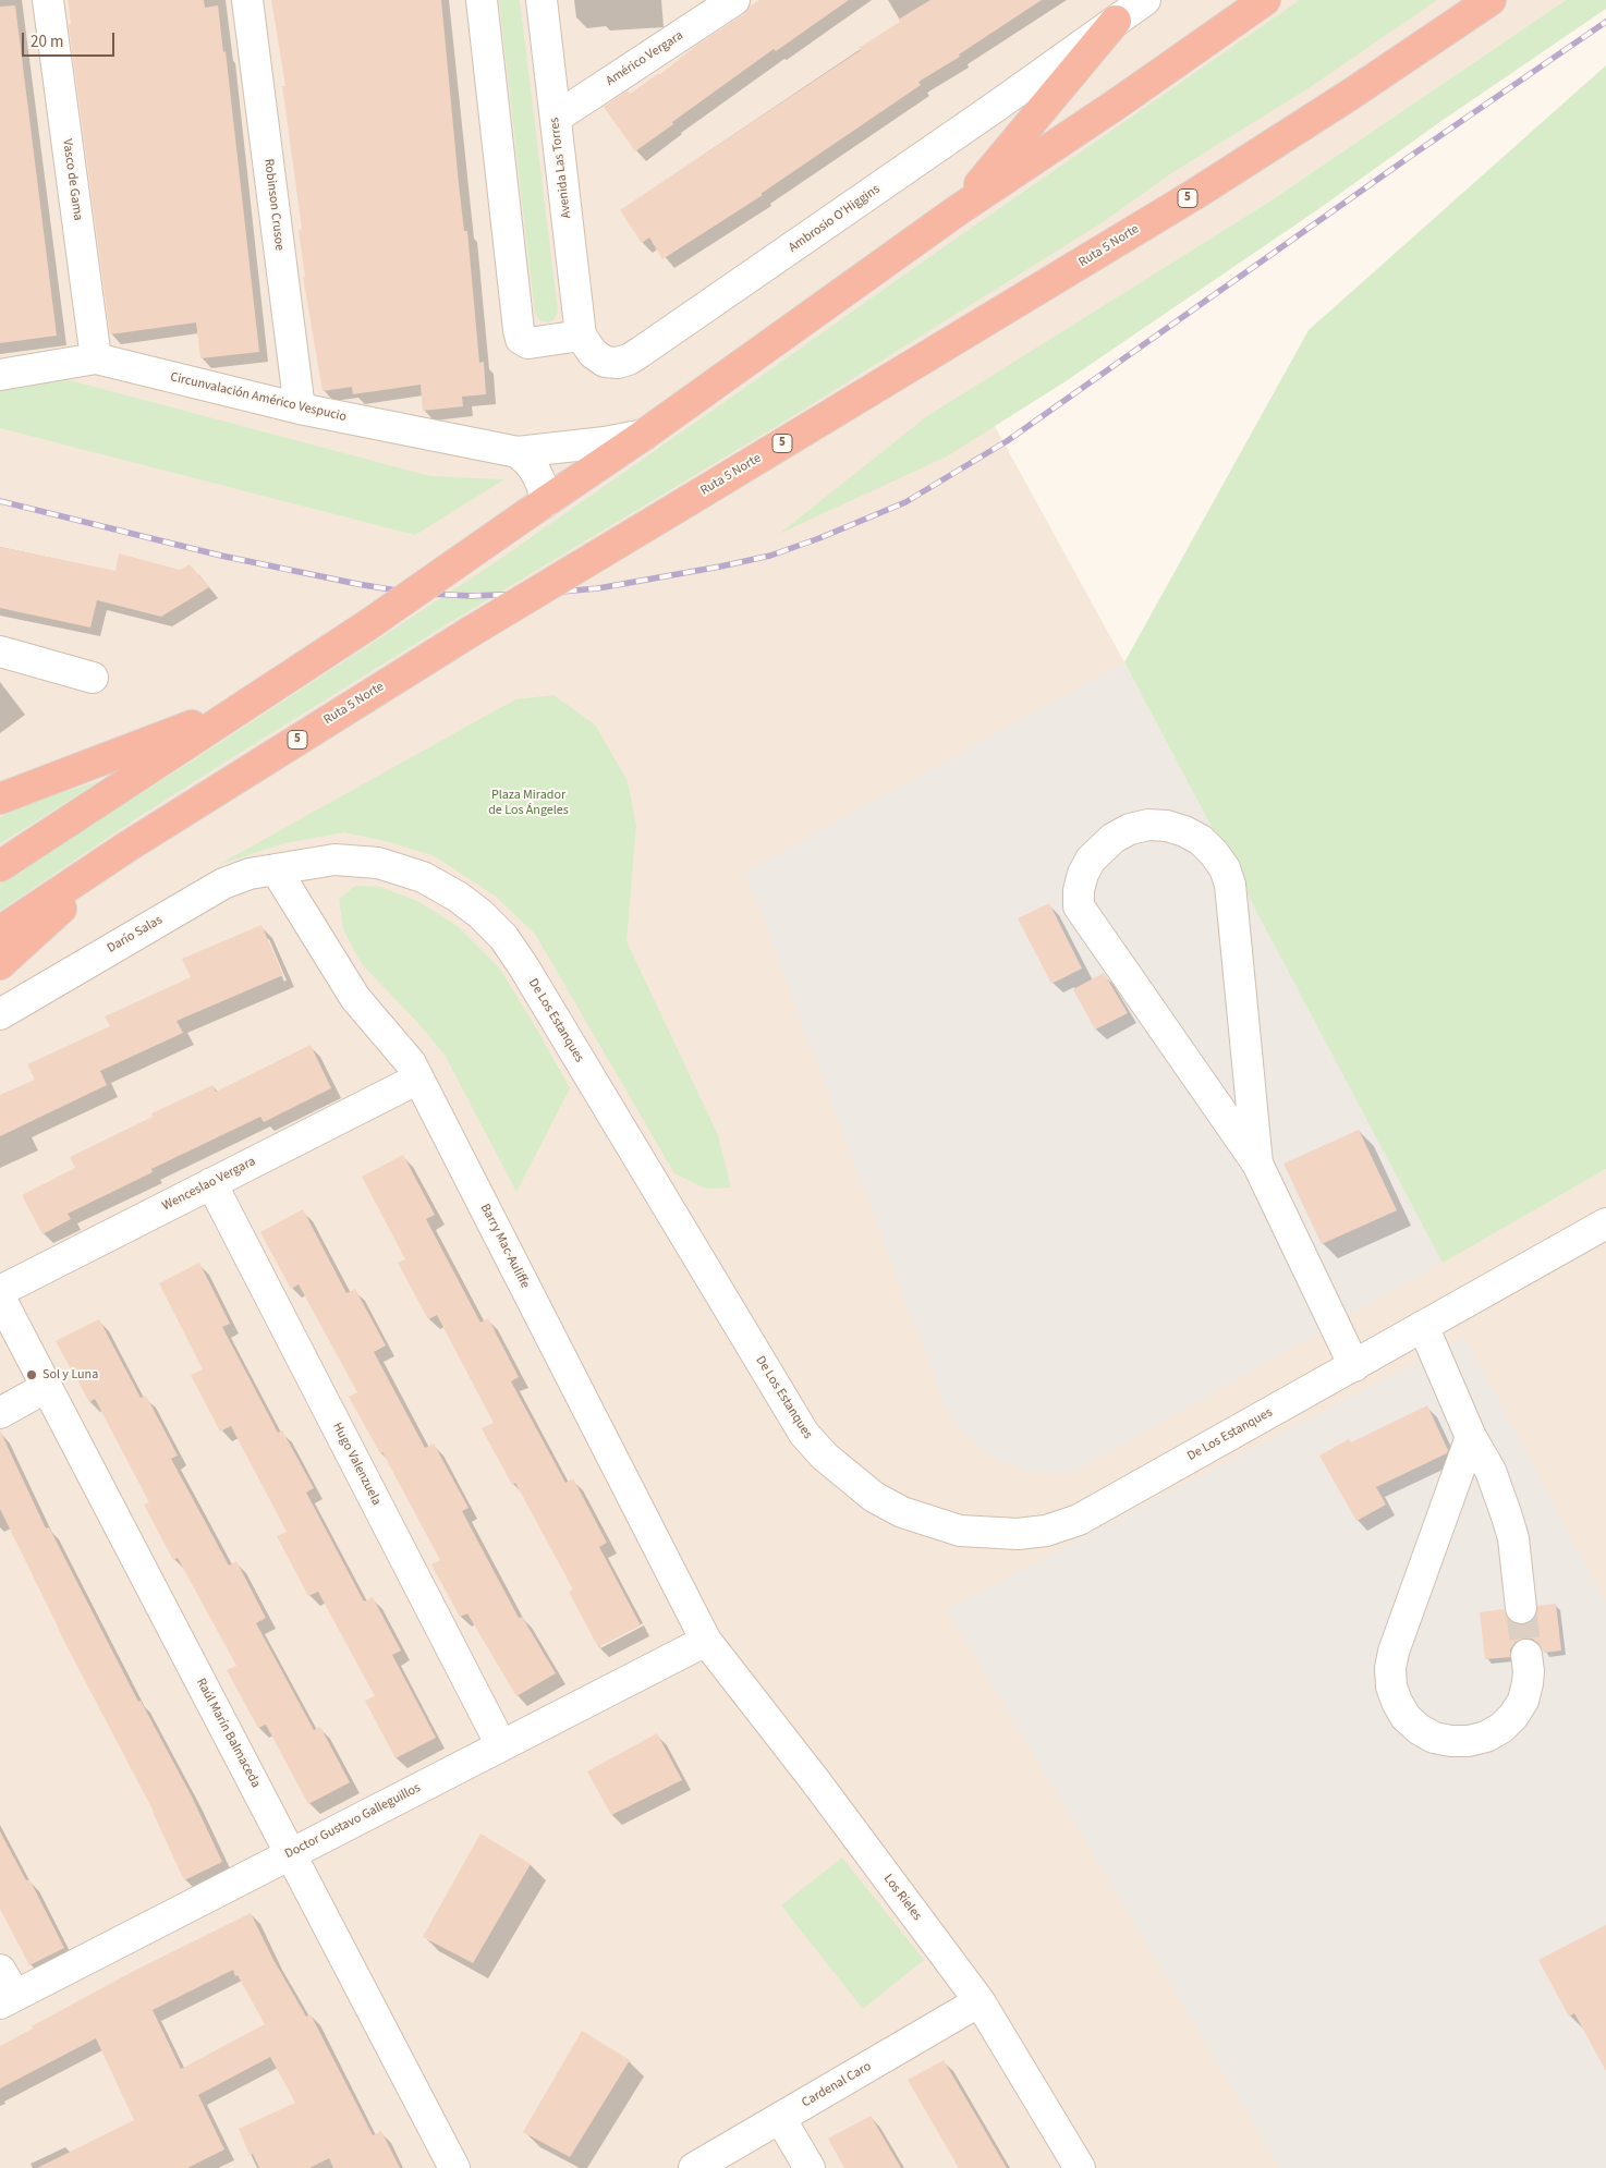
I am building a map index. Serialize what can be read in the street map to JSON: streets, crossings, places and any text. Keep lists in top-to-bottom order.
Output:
{
  "streets": {
    "highway": ["5", "Ruta 5 Norte"],
    "street": [
      "Américo Vergara",
      "Avenida Las Torres",
      "Vasco de Gama",
      "Robinson Crusoe",
      "Ambrosio O'Higgins",
      "Circunvalación Américo Vespucio",
      "Darío Salas",
      "De Los Estanques",
      "Wenceslao Vergara",
      "Barry Mac-Auliffe",
      "Hugo Valenzuela",
      "Raúl Marín Balmaceda",
      "Doctor Gustavo Galleguillos",
      "Los Rieles",
      "Cardenal Caro"
    ]
  },
  "crossings": [
    ["Américo Vergara", "Avenida Las Torres"],
    ["Avenida Las Torres", "Ambrosio O'Higgins"],
    ["Vasco de Gama", "Circunvalación Américo Vespucio"],
    ["Robinson Crusoe", "Circunvalación Américo Vespucio"],
    ["Darío Salas", "De Los Estanques"],
    ["Darío Salas", "Barry Mac-Auliffe"],
    ["De Los Estanques", "Barry Mac-Auliffe"],
    ["Wenceslao Vergara", "Barry Mac-Auliffe"],
    ["Wenceslao Vergara", "Hugo Valenzuela"],
    ["Barry Mac-Auliffe", "Doctor Gustavo Galleguillos"],
    ["Barry Mac-Auliffe", "Los Rieles"],
    ["Hugo Valenzuela", "Doctor Gustavo Galleguillos"],
    ["Raúl Marín Balmaceda", "Doctor Gustavo Galleguillos"],
    ["Doctor Gustavo Galleguillos", "Los Rieles"],
    ["Los Rieles", "Cardenal Caro"]
  ],
  "parks": ["Plaza Mirador de Los Ángeles"],
  "places": ["Sol y Luna"],
  "scale_bar": "20 m"
}
